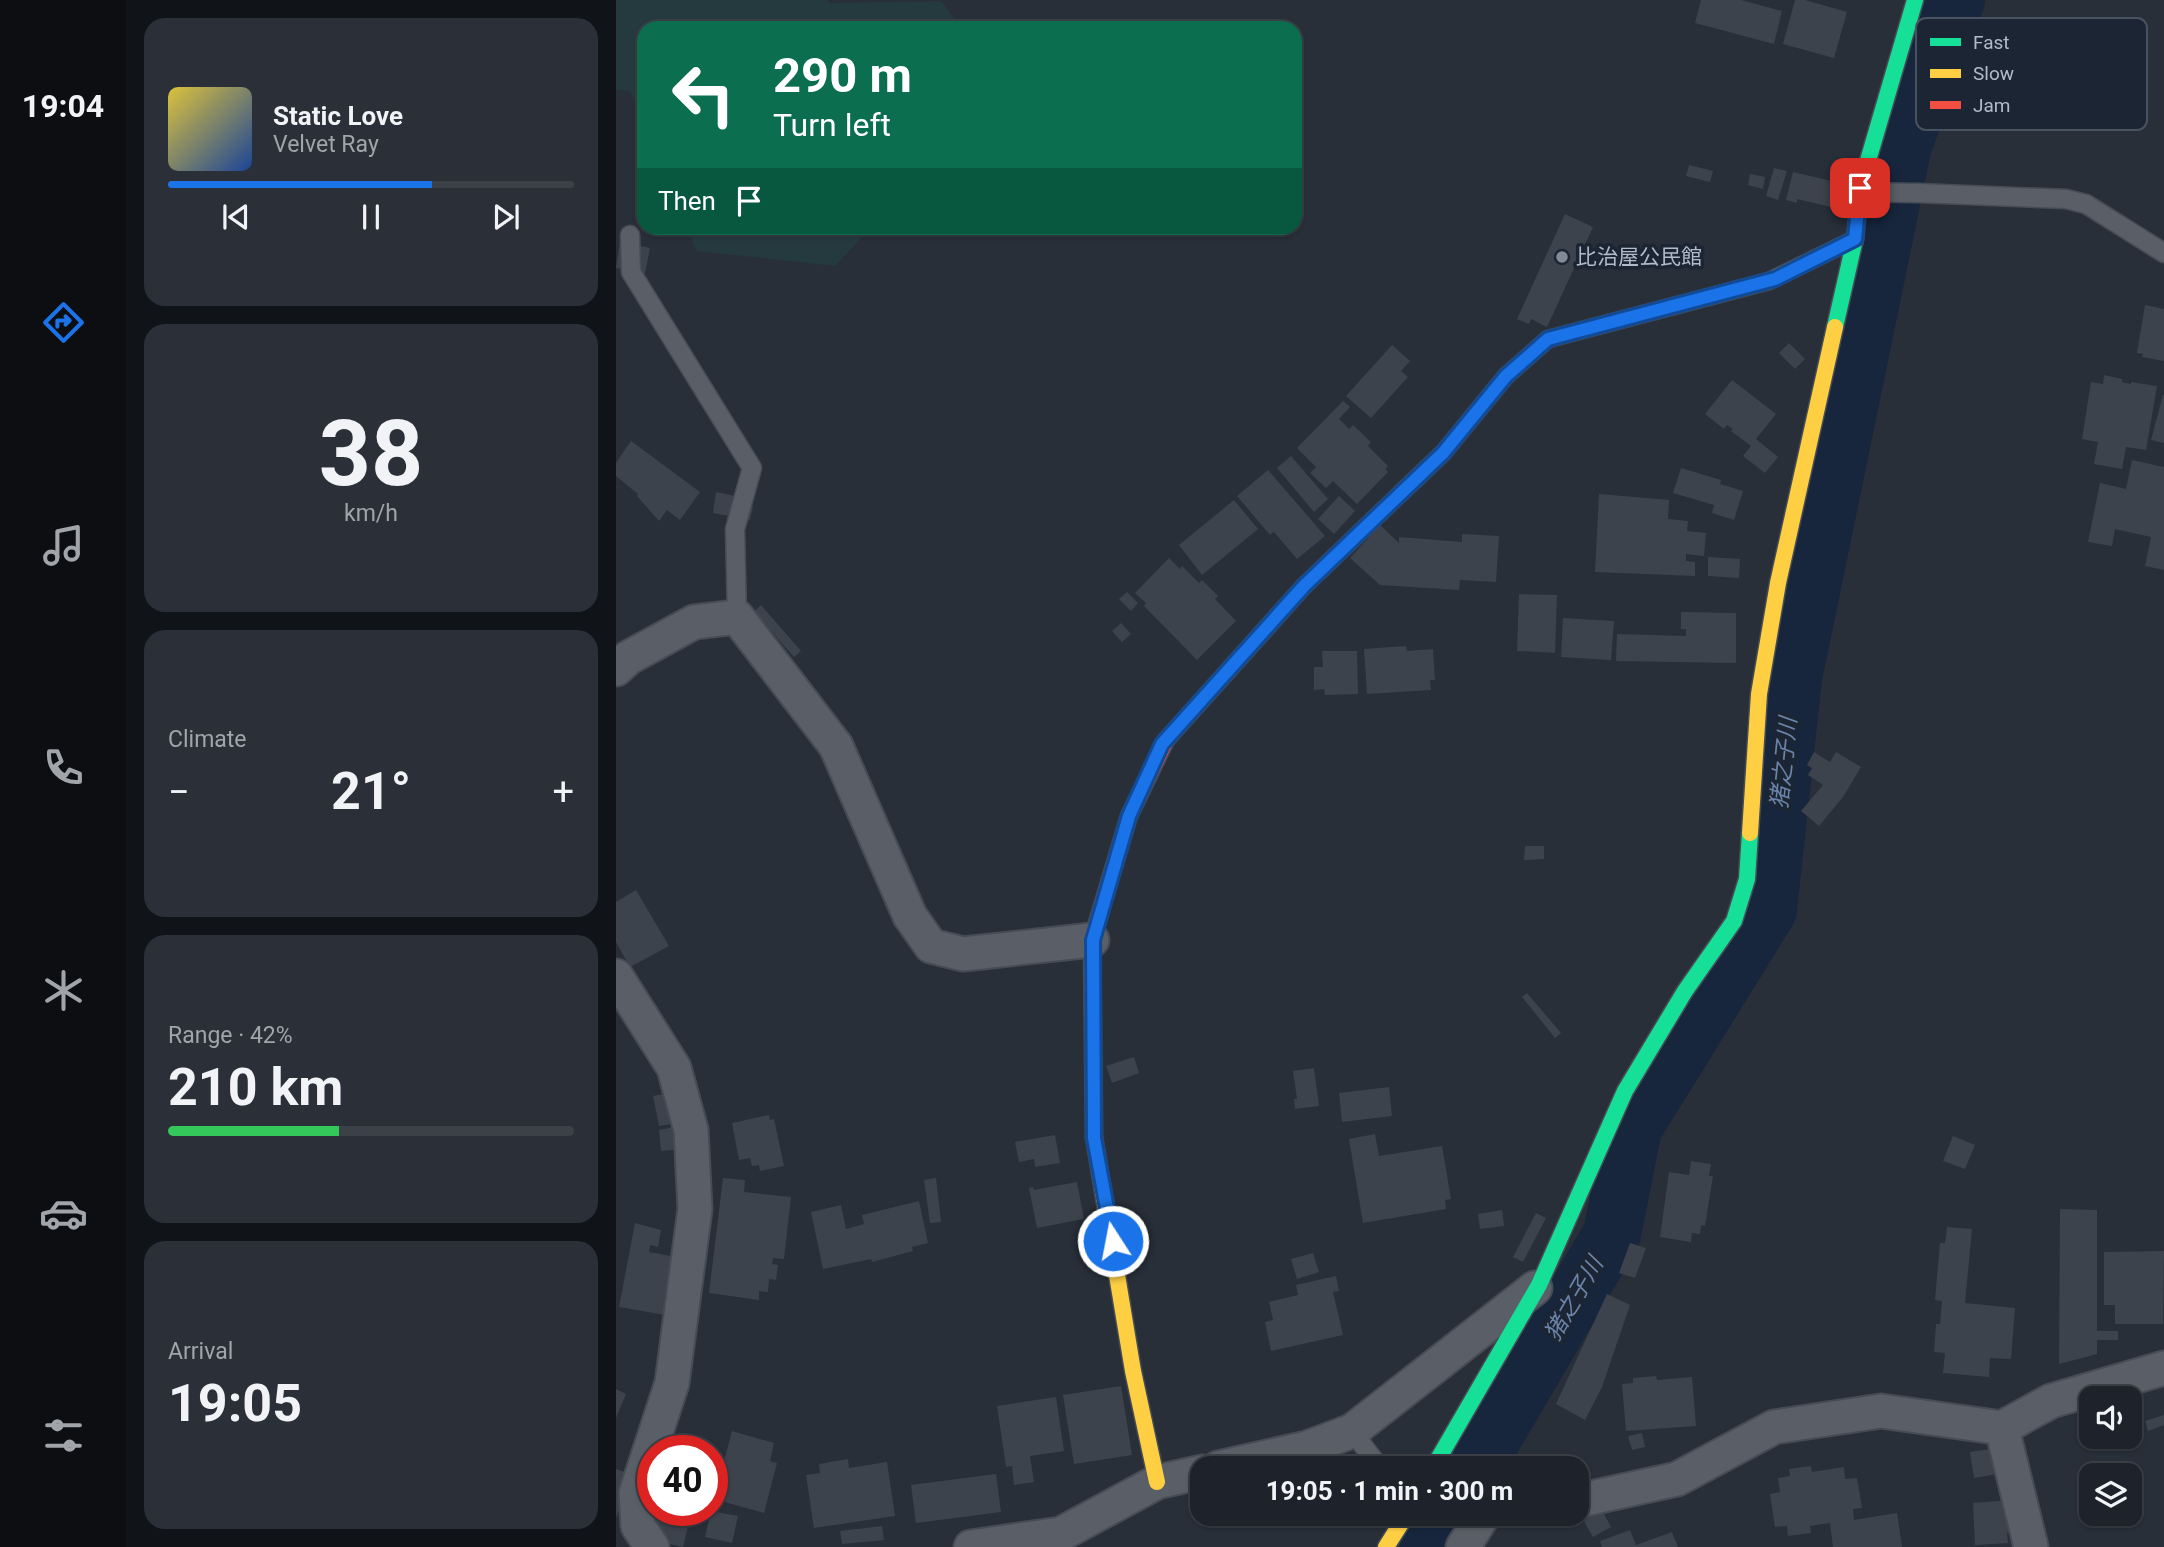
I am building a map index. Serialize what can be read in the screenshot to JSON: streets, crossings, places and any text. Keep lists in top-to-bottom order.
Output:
{
  "water": ["猪之子川"],
  "places": ["比治屋公民館"],
  "legend": ["Fast", "Slow", "Jam"],
  "page": {
    "tabs": "19:04",
    "turn": ["290 m", "Turn left"],
    "song": ["Static Love", "Velvet Ray"],
    "then": "Then",
    "tile": [
      ["38", "km/h"],
      "Climate",
      ["Range · 42%", "210 km"],
      ["Arrival", "19:05"]
    ],
    "heat": ["−", "21°", "+"],
    "limit": "40",
    "trip": "19:05 · 1 min · 300 m"
  }
}
